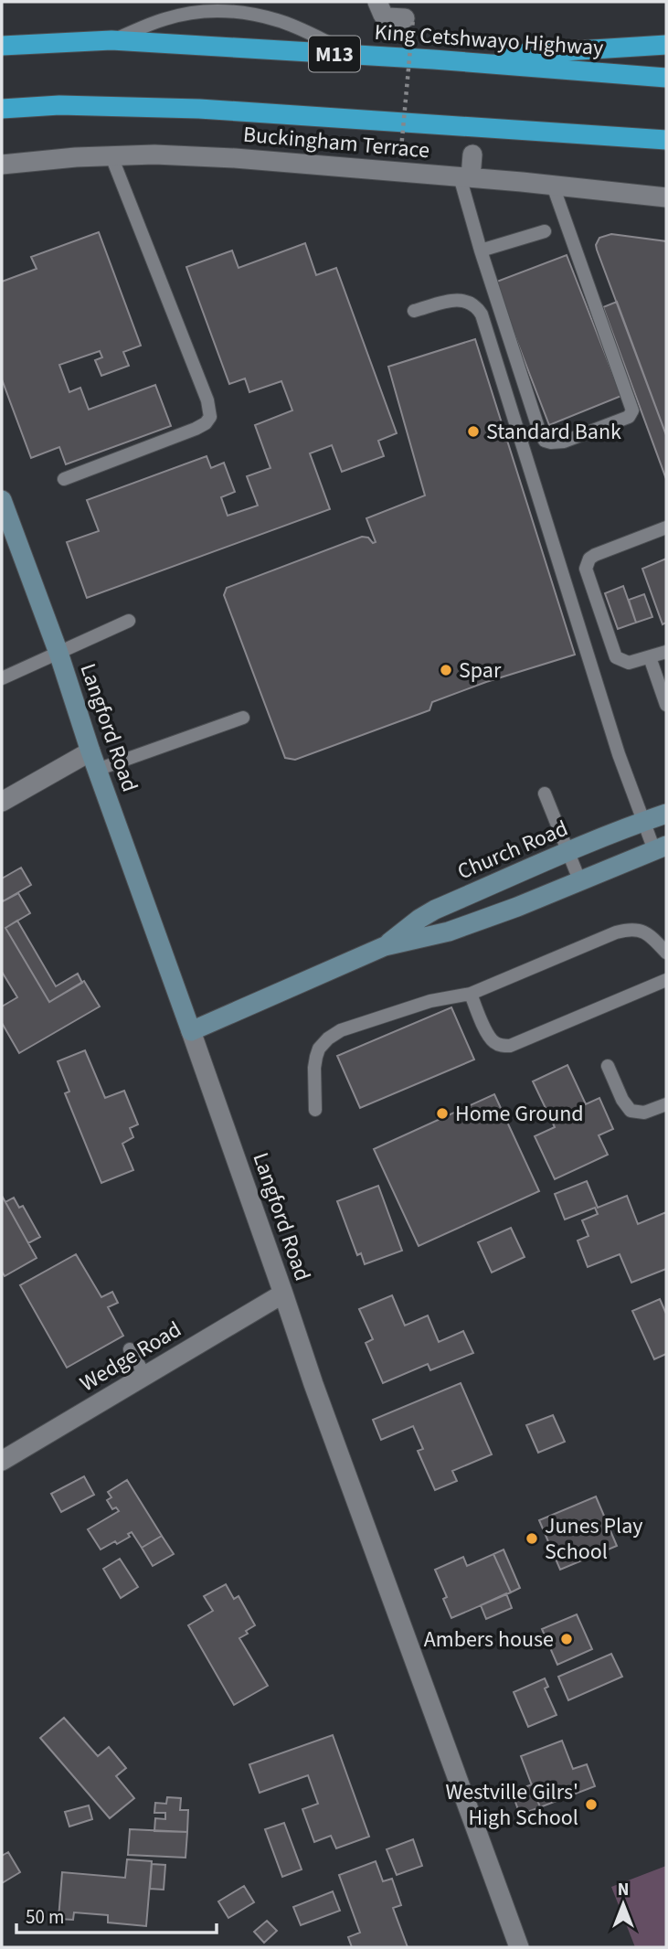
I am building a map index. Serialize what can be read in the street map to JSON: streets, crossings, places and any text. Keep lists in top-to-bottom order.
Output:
{
  "streets": {
    "highway": ["King Cetshwayo Highway", "M13"],
    "street": [
      "Buckingham Terrace",
      "Langford Road",
      "Church Road",
      "Wedge Road"
    ]
  },
  "crossings": [
    ["Langford Road", "Church Road"],
    ["Langford Road", "Wedge Road"]
  ],
  "places": [
    "Standard Bank",
    "Spar",
    "Home Ground",
    "Junes Play School",
    "Ambers house",
    "Westville Gilrs' High School"
  ],
  "scale_bar": "50 m",
  "north": "top"
}
